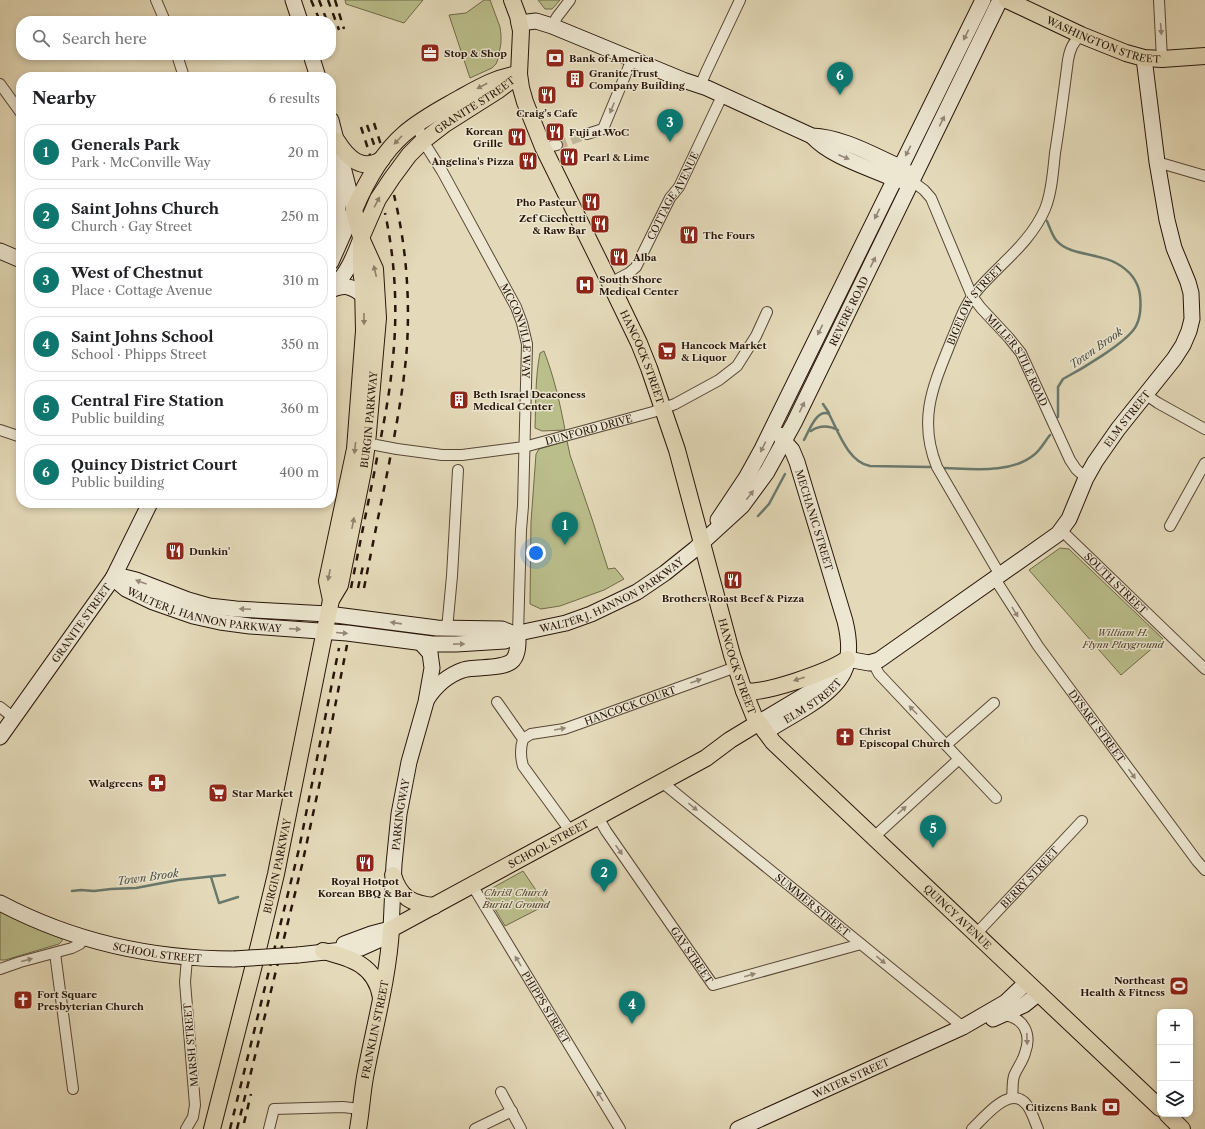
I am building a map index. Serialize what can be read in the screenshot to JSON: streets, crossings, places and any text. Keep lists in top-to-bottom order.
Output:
{
  "streets": {
    "main road": [
      "WASHINGTON STREET",
      "GRANITE STREET",
      "HANCOCK STREET",
      "BURGIN PARKWAY",
      "SCHOOL STREET",
      "QUINCY AVENUE",
      "FRANKLIN STREET"
    ],
    "street": [
      "COTTAGE AVENUE",
      "BIGELOW STREET",
      "REVERE ROAD",
      "MCCONVILLE WAY",
      "MILLER STILE ROAD",
      "ELM STREET",
      "DUNFORD DRIVE",
      "MECHANIC STREET",
      "SOUTH STREET",
      "WALTER J. HANNON PARKWAY",
      "HANCOCK COURT",
      "DYSART STREET",
      "PARKINGWAY",
      "BERRY STREET",
      "SUMMER STREET",
      "GAY STREET",
      "PHIPPS STREET",
      "MARSH STREET",
      "WATER STREET"
    ]
  },
  "crossings": [
    ["WASHINGTON STREET", "BIGELOW STREET"],
    ["WASHINGTON STREET", "ELM STREET"],
    ["GRANITE STREET", "MCCONVILLE WAY"],
    ["GRANITE STREET", "HANCOCK STREET"],
    ["GRANITE STREET", "BURGIN PARKWAY"],
    ["GRANITE STREET", "WALTER J. HANNON PARKWAY"],
    ["COTTAGE AVENUE", "HANCOCK STREET"],
    ["BIGELOW STREET", "MILLER STILE ROAD"],
    ["BIGELOW STREET", "ELM STREET"],
    ["BIGELOW STREET", "DYSART STREET"],
    ["REVERE ROAD", "MILLER STILE ROAD"],
    ["REVERE ROAD", "MECHANIC STREET"],
    ["REVERE ROAD", "WALTER J. HANNON PARKWAY"],
    ["MCCONVILLE WAY", "DUNFORD DRIVE"],
    ["MCCONVILLE WAY", "WALTER J. HANNON PARKWAY"],
    ["MCCONVILLE WAY", "PARKINGWAY"],
    ["HANCOCK STREET", "ELM STREET"],
    ["HANCOCK STREET", "DUNFORD DRIVE"],
    ["HANCOCK STREET", "WALTER J. HANNON PARKWAY"],
    ["HANCOCK STREET", "HANCOCK COURT"],
    ["HANCOCK STREET", "SCHOOL STREET"],
    ["HANCOCK STREET", "QUINCY AVENUE"],
    ["MILLER STILE ROAD", "ELM STREET"],
    ["ELM STREET", "MECHANIC STREET"],
    ["ELM STREET", "SOUTH STREET"],
    ["ELM STREET", "DYSART STREET"],
    ["ELM STREET", "SCHOOL STREET"],
    ["ELM STREET", "QUINCY AVENUE"],
    ["BURGIN PARKWAY", "DUNFORD DRIVE"],
    ["BURGIN PARKWAY", "WALTER J. HANNON PARKWAY"],
    ["MECHANIC STREET", "WALTER J. HANNON PARKWAY"],
    ["WALTER J. HANNON PARKWAY", "PARKINGWAY"],
    ["PARKINGWAY", "SCHOOL STREET"],
    ["PARKINGWAY", "FRANKLIN STREET"],
    ["SCHOOL STREET", "SUMMER STREET"],
    ["SCHOOL STREET", "QUINCY AVENUE"],
    ["SCHOOL STREET", "GAY STREET"],
    ["SCHOOL STREET", "PHIPPS STREET"],
    ["SCHOOL STREET", "FRANKLIN STREET"],
    ["SCHOOL STREET", "MARSH STREET"],
    ["BERRY STREET", "QUINCY AVENUE"],
    ["SUMMER STREET", "GAY STREET"],
    ["SUMMER STREET", "WATER STREET"],
    ["QUINCY AVENUE", "WATER STREET"]
  ],
  "one_way": [
    "HANCOCK COURT",
    "DYSART STREET",
    "SUMMER STREET",
    "GAY STREET",
    "PHIPPS STREET"
  ],
  "water": ["Town Brook"],
  "parks": ["William H. Flynn Playground", "Christ Church Burial Ground"],
  "places": {
    "office": ["Stop & Shop"],
    "bank": ["Bank of America", "Citizens Bank"],
    "building": ["Granite Trust Company Building", "Beth Israel Deaconess Medical Center"],
    "restaurant": [
      "Craig’s Cafe",
      "Fuji at WoC",
      "Korean Grille",
      "Pearl & Lime",
      "Angelina's Pizza",
      "Pho Pasteur",
      "Zef Cicchetti & Raw Bar",
      "The Fours",
      "Alba",
      "Dunkin'",
      "Brothers Roast Beef & Pizza",
      "Royal Hotpot Korean BBQ & Bar"
    ],
    "hospital": ["South Shore Medical Center"],
    "supermarket": ["Hancock Market & Liquor", "Star Market"],
    "church": ["Christ Episcopal Church", "Fort Square Presbyterian Church"],
    "pharmacy": ["Walgreens"],
    "sports": ["Northeast Health & Fitness"]
  },
  "page": {
    "search": "Search here",
    "pins": [
      "6",
      "3",
      "1",
      "5",
      "2",
      "4"
    ],
    "heading": ["Nearby", "6 results"],
    "list": [
      {
        "mark": "1",
        "name": "Generals Park",
        "note": "Park · McConville Way",
        "value": "20 m"
      },
      {
        "mark": "2",
        "name": "Saint Johns Church",
        "note": "Church · Gay Street",
        "value": "250 m"
      },
      {
        "mark": "3",
        "name": "West of Chestnut",
        "note": "Place · Cottage Avenue",
        "value": "310 m"
      },
      {
        "mark": "4",
        "name": "Saint Johns School",
        "note": "School · Phipps Street",
        "value": "350 m"
      },
      {
        "mark": "5",
        "name": "Central Fire Station",
        "note": "Public building",
        "value": "360 m"
      },
      {
        "mark": "6",
        "name": "Quincy District Court",
        "note": "Public building",
        "value": "400 m"
      }
    ],
    "map_buttons": ["+", "−"]
  }
}
